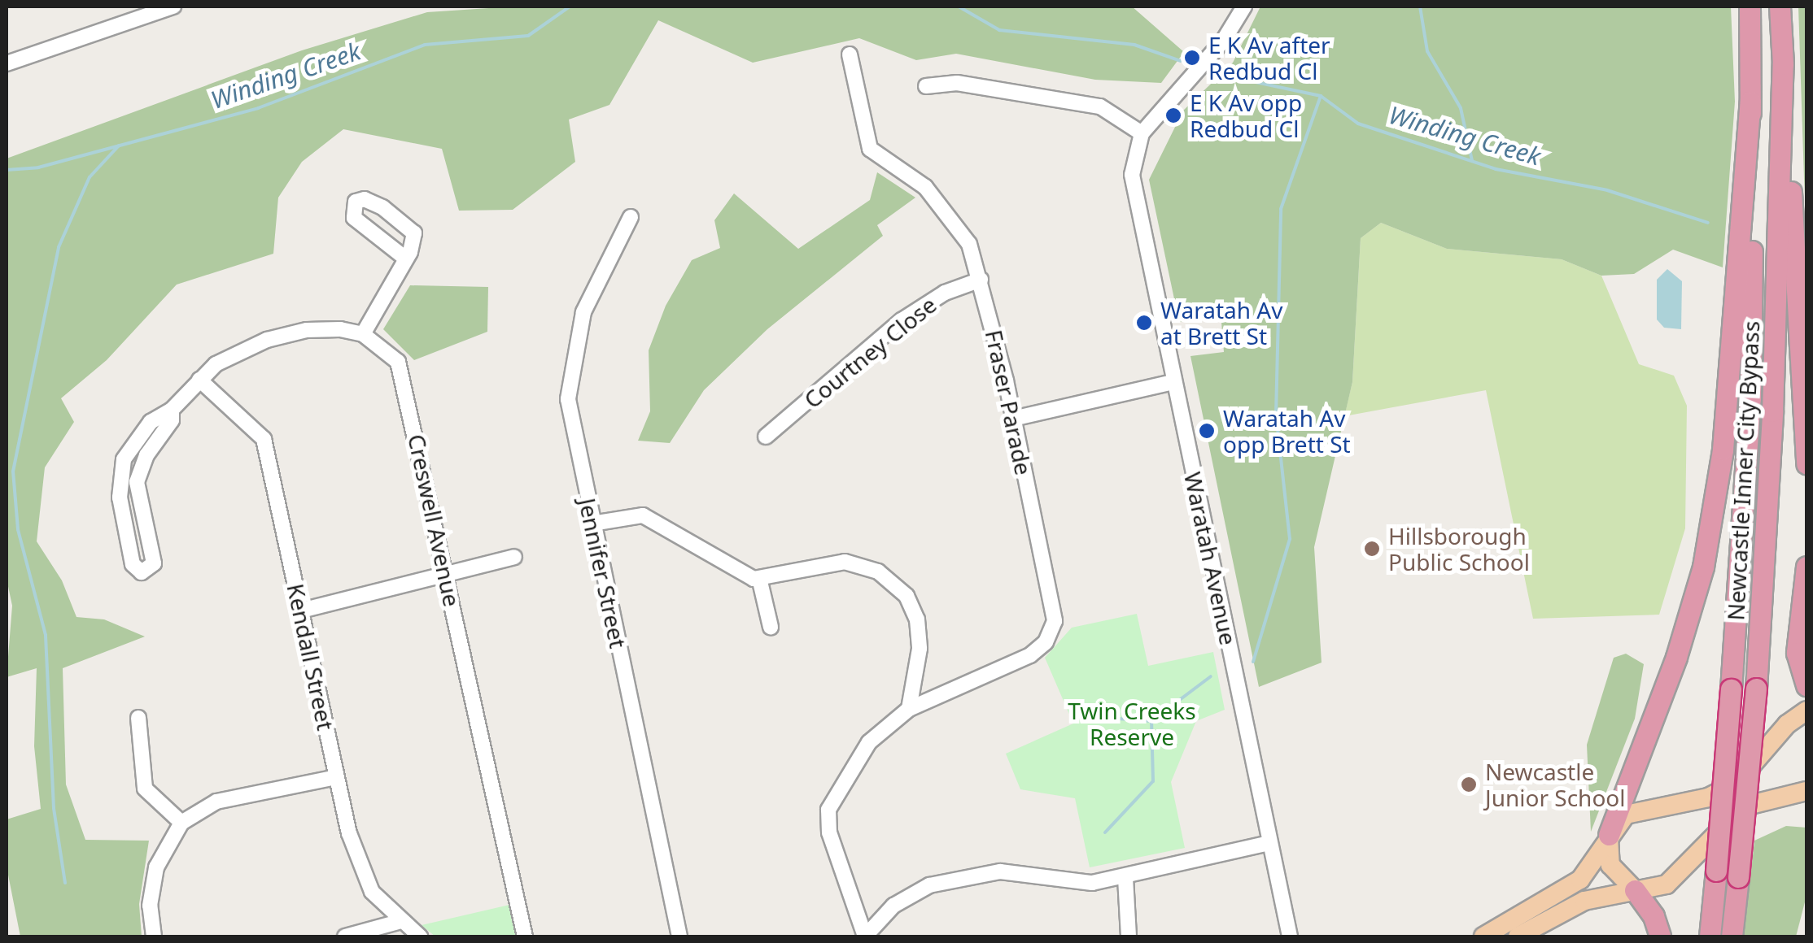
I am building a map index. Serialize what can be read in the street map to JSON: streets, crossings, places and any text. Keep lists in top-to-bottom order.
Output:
{
  "streets": {
    "highway": ["Newcastle Inner City Bypass"],
    "street": [
      "Courtney Close",
      "Fraser Parade",
      "Creswell Avenue",
      "Waratah Avenue",
      "Jennifer Street",
      "Kendall Street"
    ]
  },
  "crossings": [
    ["Courtney Close", "Fraser Parade"]
  ],
  "water": ["Winding Creek"],
  "parks": ["Twin Creeks Reserve"],
  "places": [
    "E K Av after Redbud Cl",
    "E K Av opp Redbud Cl",
    "Waratah Av at Brett St",
    "Waratah Av opp Brett St",
    "Hillsborough Public School",
    "Newcastle Junior School"
  ]
}
